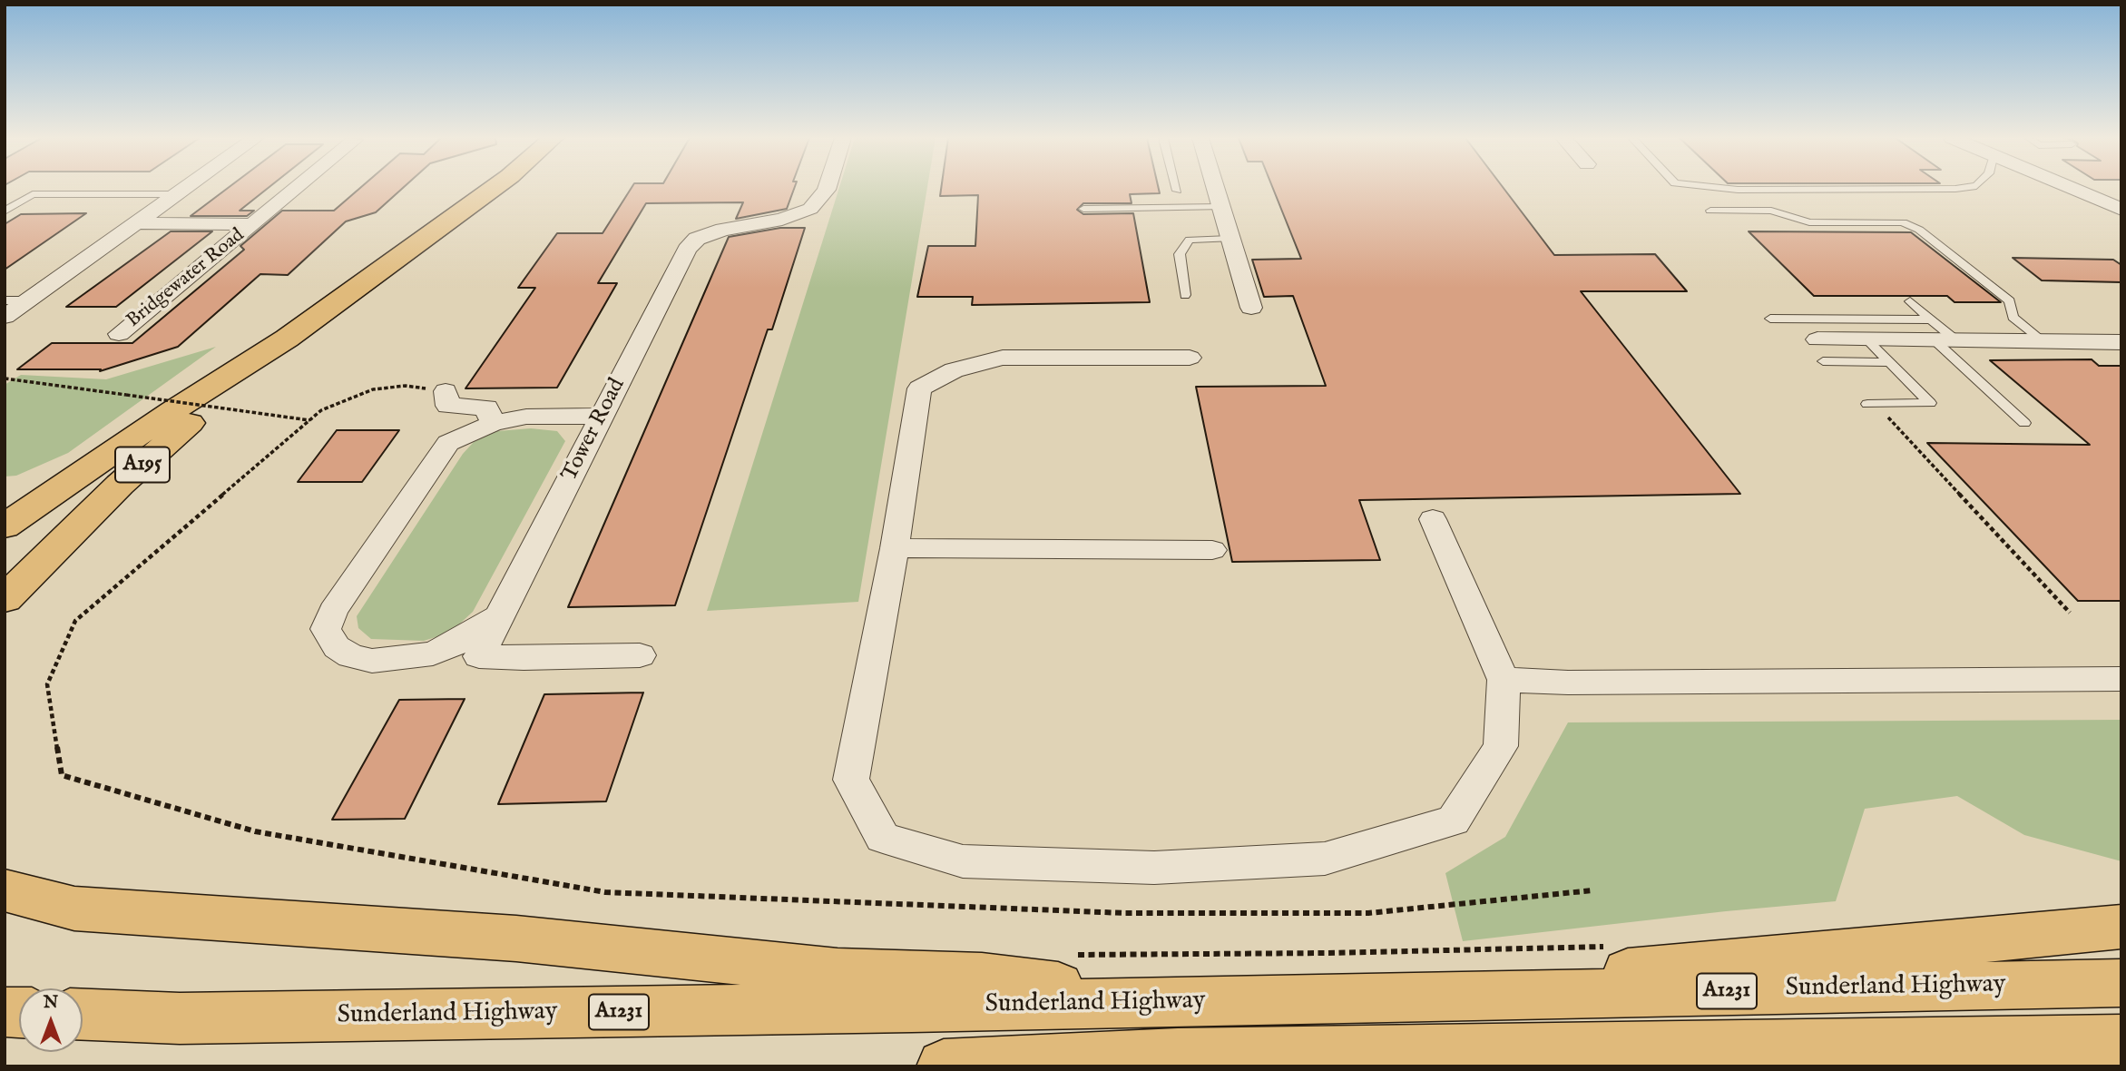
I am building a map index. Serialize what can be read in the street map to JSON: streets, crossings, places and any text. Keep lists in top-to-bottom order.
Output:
{
  "streets": {
    "main road": ["A195", "Sunderland Highway", "A1231"],
    "street": ["Bridgewater Road", "Tower Road"]
  },
  "north": "top"
}
